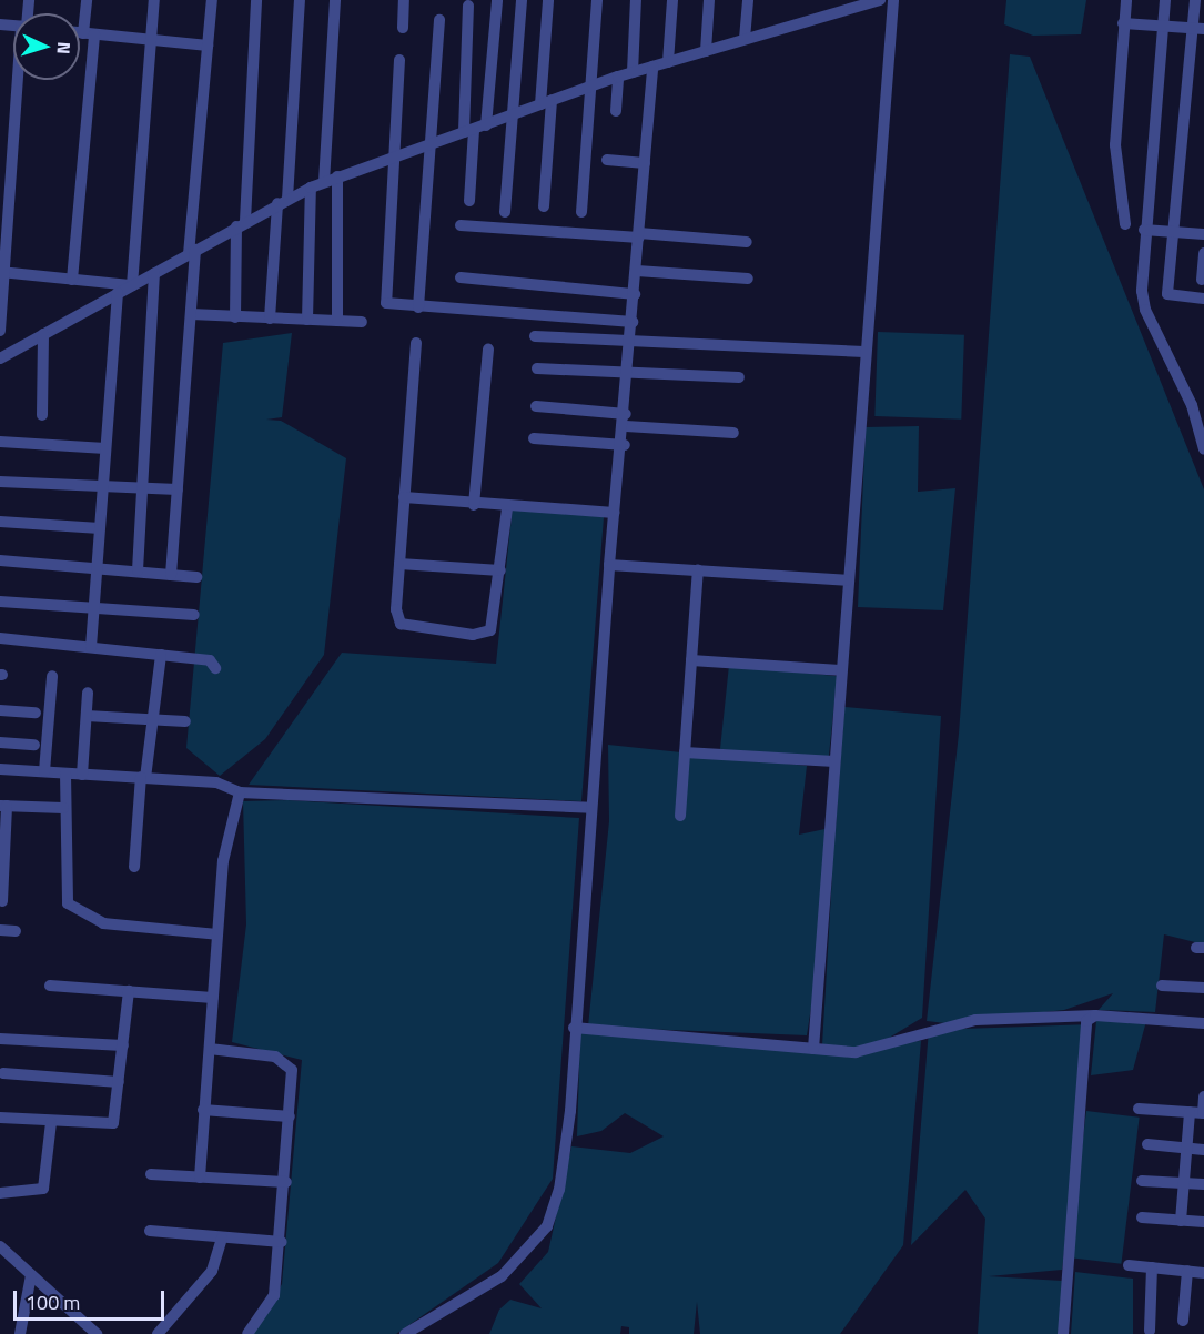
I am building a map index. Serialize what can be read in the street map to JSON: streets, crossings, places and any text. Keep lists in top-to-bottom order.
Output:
{
  "scale_bar": "100 m",
  "north": "right"
}
